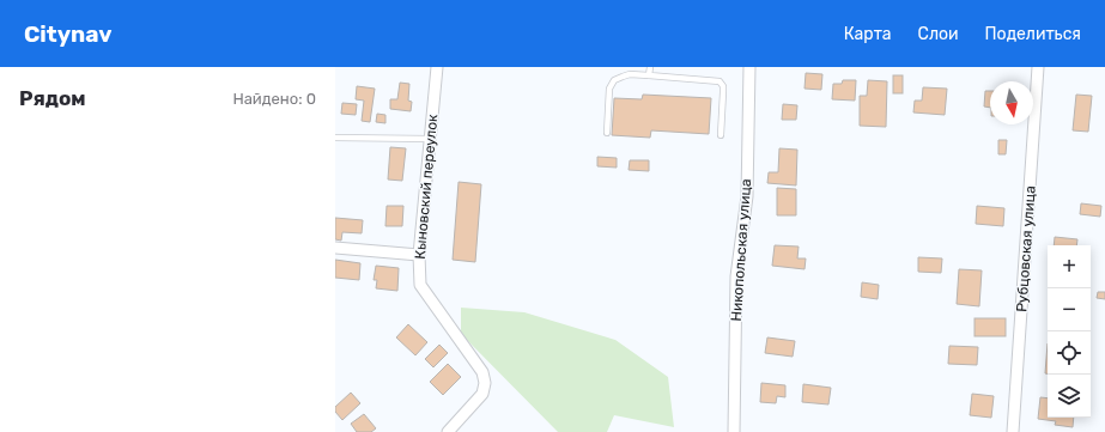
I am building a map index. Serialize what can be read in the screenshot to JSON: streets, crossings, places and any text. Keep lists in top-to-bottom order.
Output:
{
  "streets": {
    "street": ["Кыновский переулок", "Рубцовская улица", "Никопольская улица"]
  },
  "north": "bottom",
  "page": {
    "header": "Citynav",
    "nav": ["Карта", "Слои", "Поделиться"],
    "heading": ["Рядом", "Найдено: 0"],
    "map_buttons": ["+", "−"]
  }
}
